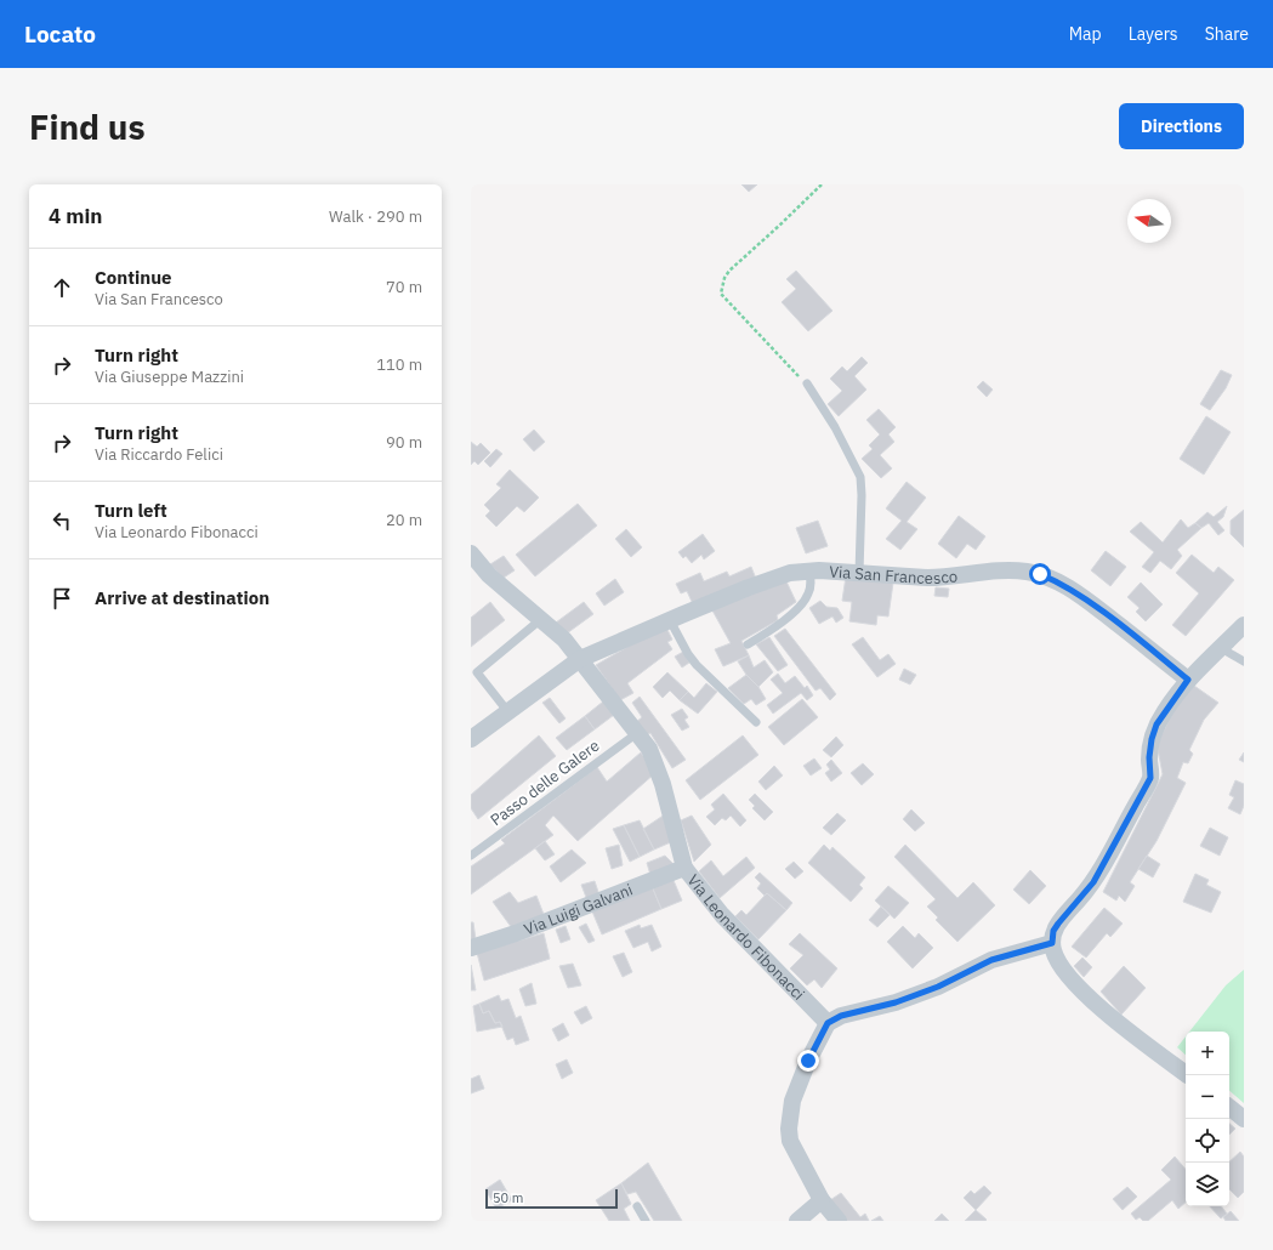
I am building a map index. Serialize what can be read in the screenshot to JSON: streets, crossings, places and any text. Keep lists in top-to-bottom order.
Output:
{
  "streets": {
    "street": ["Via San Francesco", "Via Luigi Galvani", "Via Leonardo Fibonacci"],
    "lane": ["Passo delle Galere"]
  },
  "crossings": [
    ["Via San Francesco", "Via Leonardo Fibonacci"],
    ["Passo delle Galere", "Via Leonardo Fibonacci"],
    ["Via Luigi Galvani", "Via Leonardo Fibonacci"]
  ],
  "scale_bar": "50 m",
  "north": "left",
  "page": {
    "header": "Locato",
    "nav": ["Map", "Layers", "Share"],
    "buttons": "Directions",
    "title": "Find us",
    "heading": ["4 min", "Walk · 290 m"],
    "list": [
      ["Continue", "Via San Francesco", "70 m"],
      ["Turn right", "Via Giuseppe Mazzini", "110 m"],
      ["Turn right", "Via Riccardo Felici", "90 m"],
      ["Turn left", "Via Leonardo Fibonacci", "20 m"],
      "Arrive at destination"
    ],
    "map_buttons": ["+", "−"],
    "scale": "50 m"
  }
}
